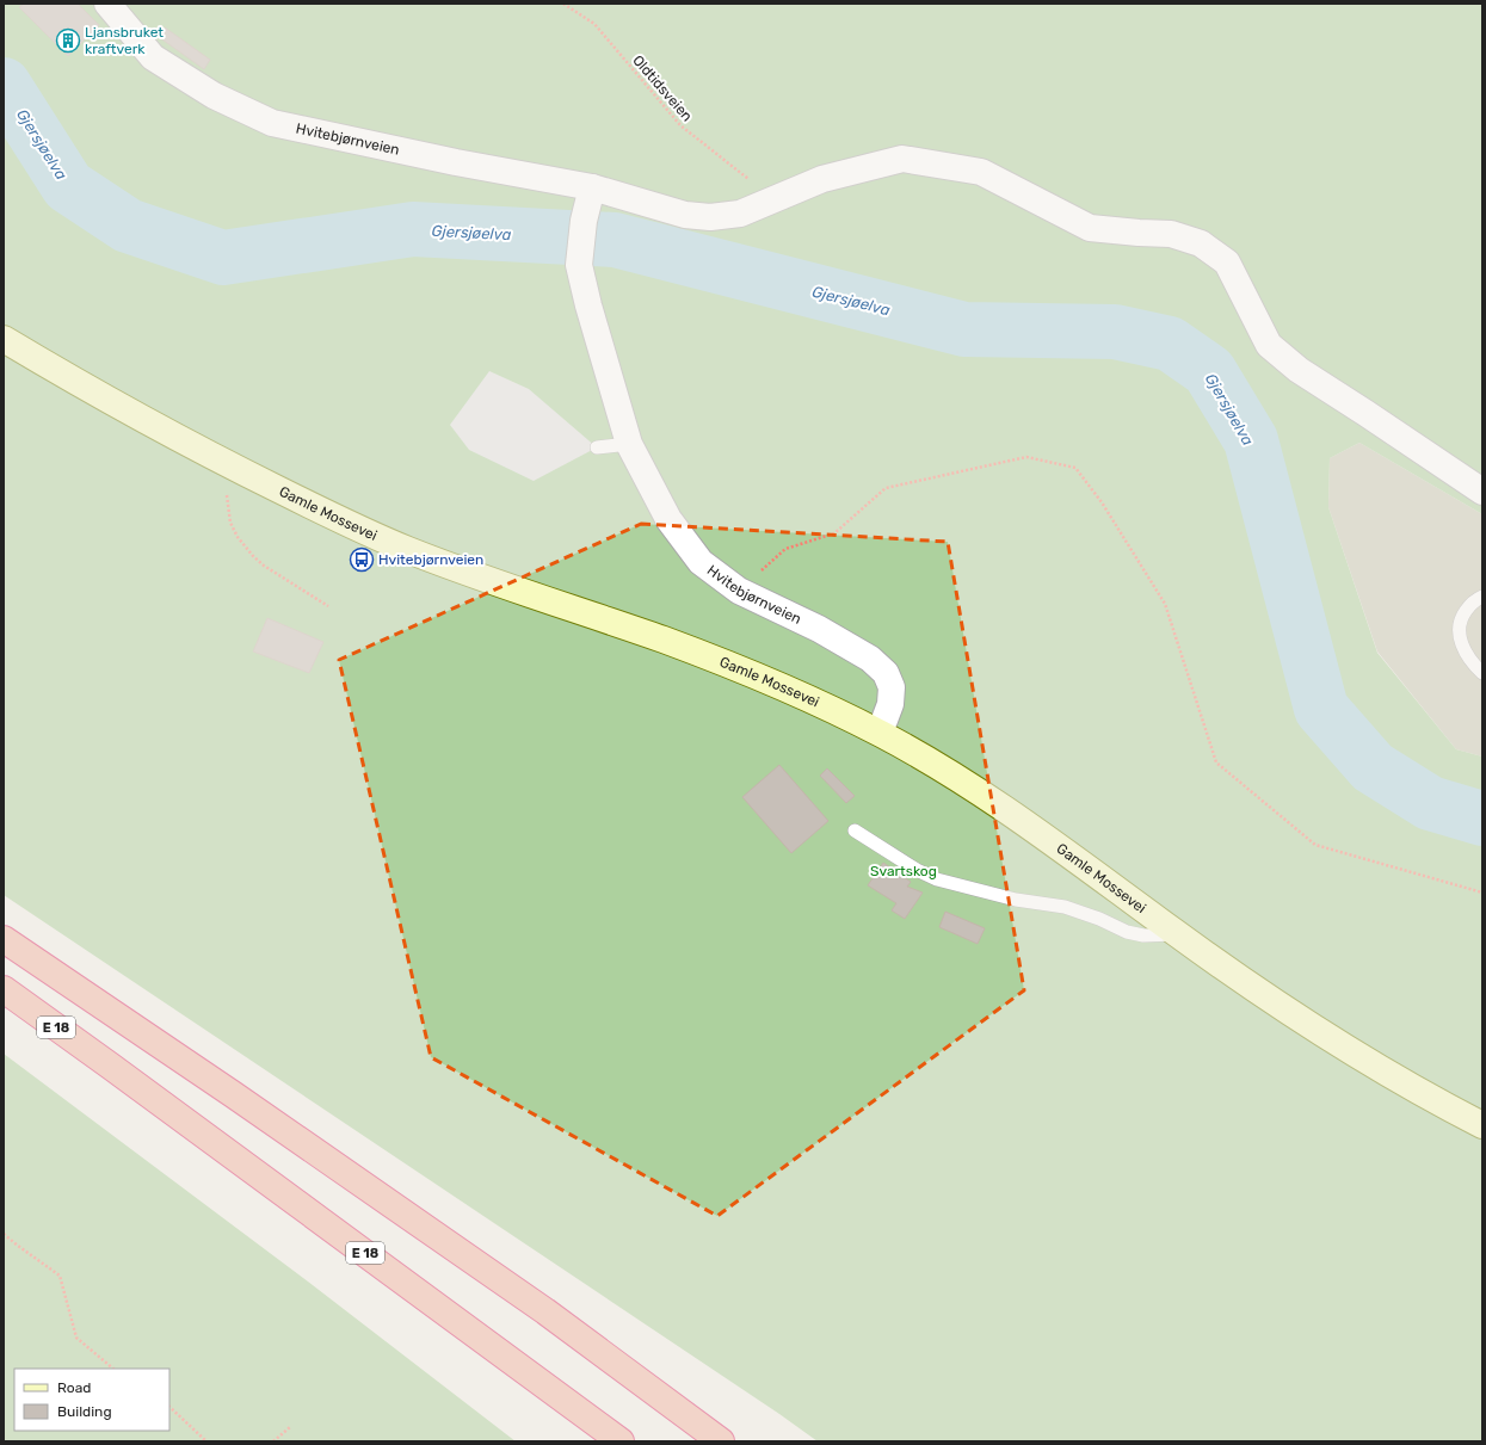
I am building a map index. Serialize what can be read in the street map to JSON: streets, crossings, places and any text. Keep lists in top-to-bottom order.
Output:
{
  "streets": {
    "highway": ["E 18"],
    "main road": ["Gamle Mossevei"],
    "street": ["Hvitebjørnveien"],
    "path": ["Oldtidsveien"]
  },
  "crossings": [
    ["Oldtidsveien", "Hvitebjørnveien"],
    ["Hvitebjørnveien", "Gamle Mossevei"]
  ],
  "water": ["Gjersjøelva"],
  "parks": ["Svartskog"],
  "places": {
    "building": ["Ljansbruket kraftverk"],
    "bus stop": ["Hvitebjørnveien"]
  },
  "legend": ["Road", "Building"]
}
